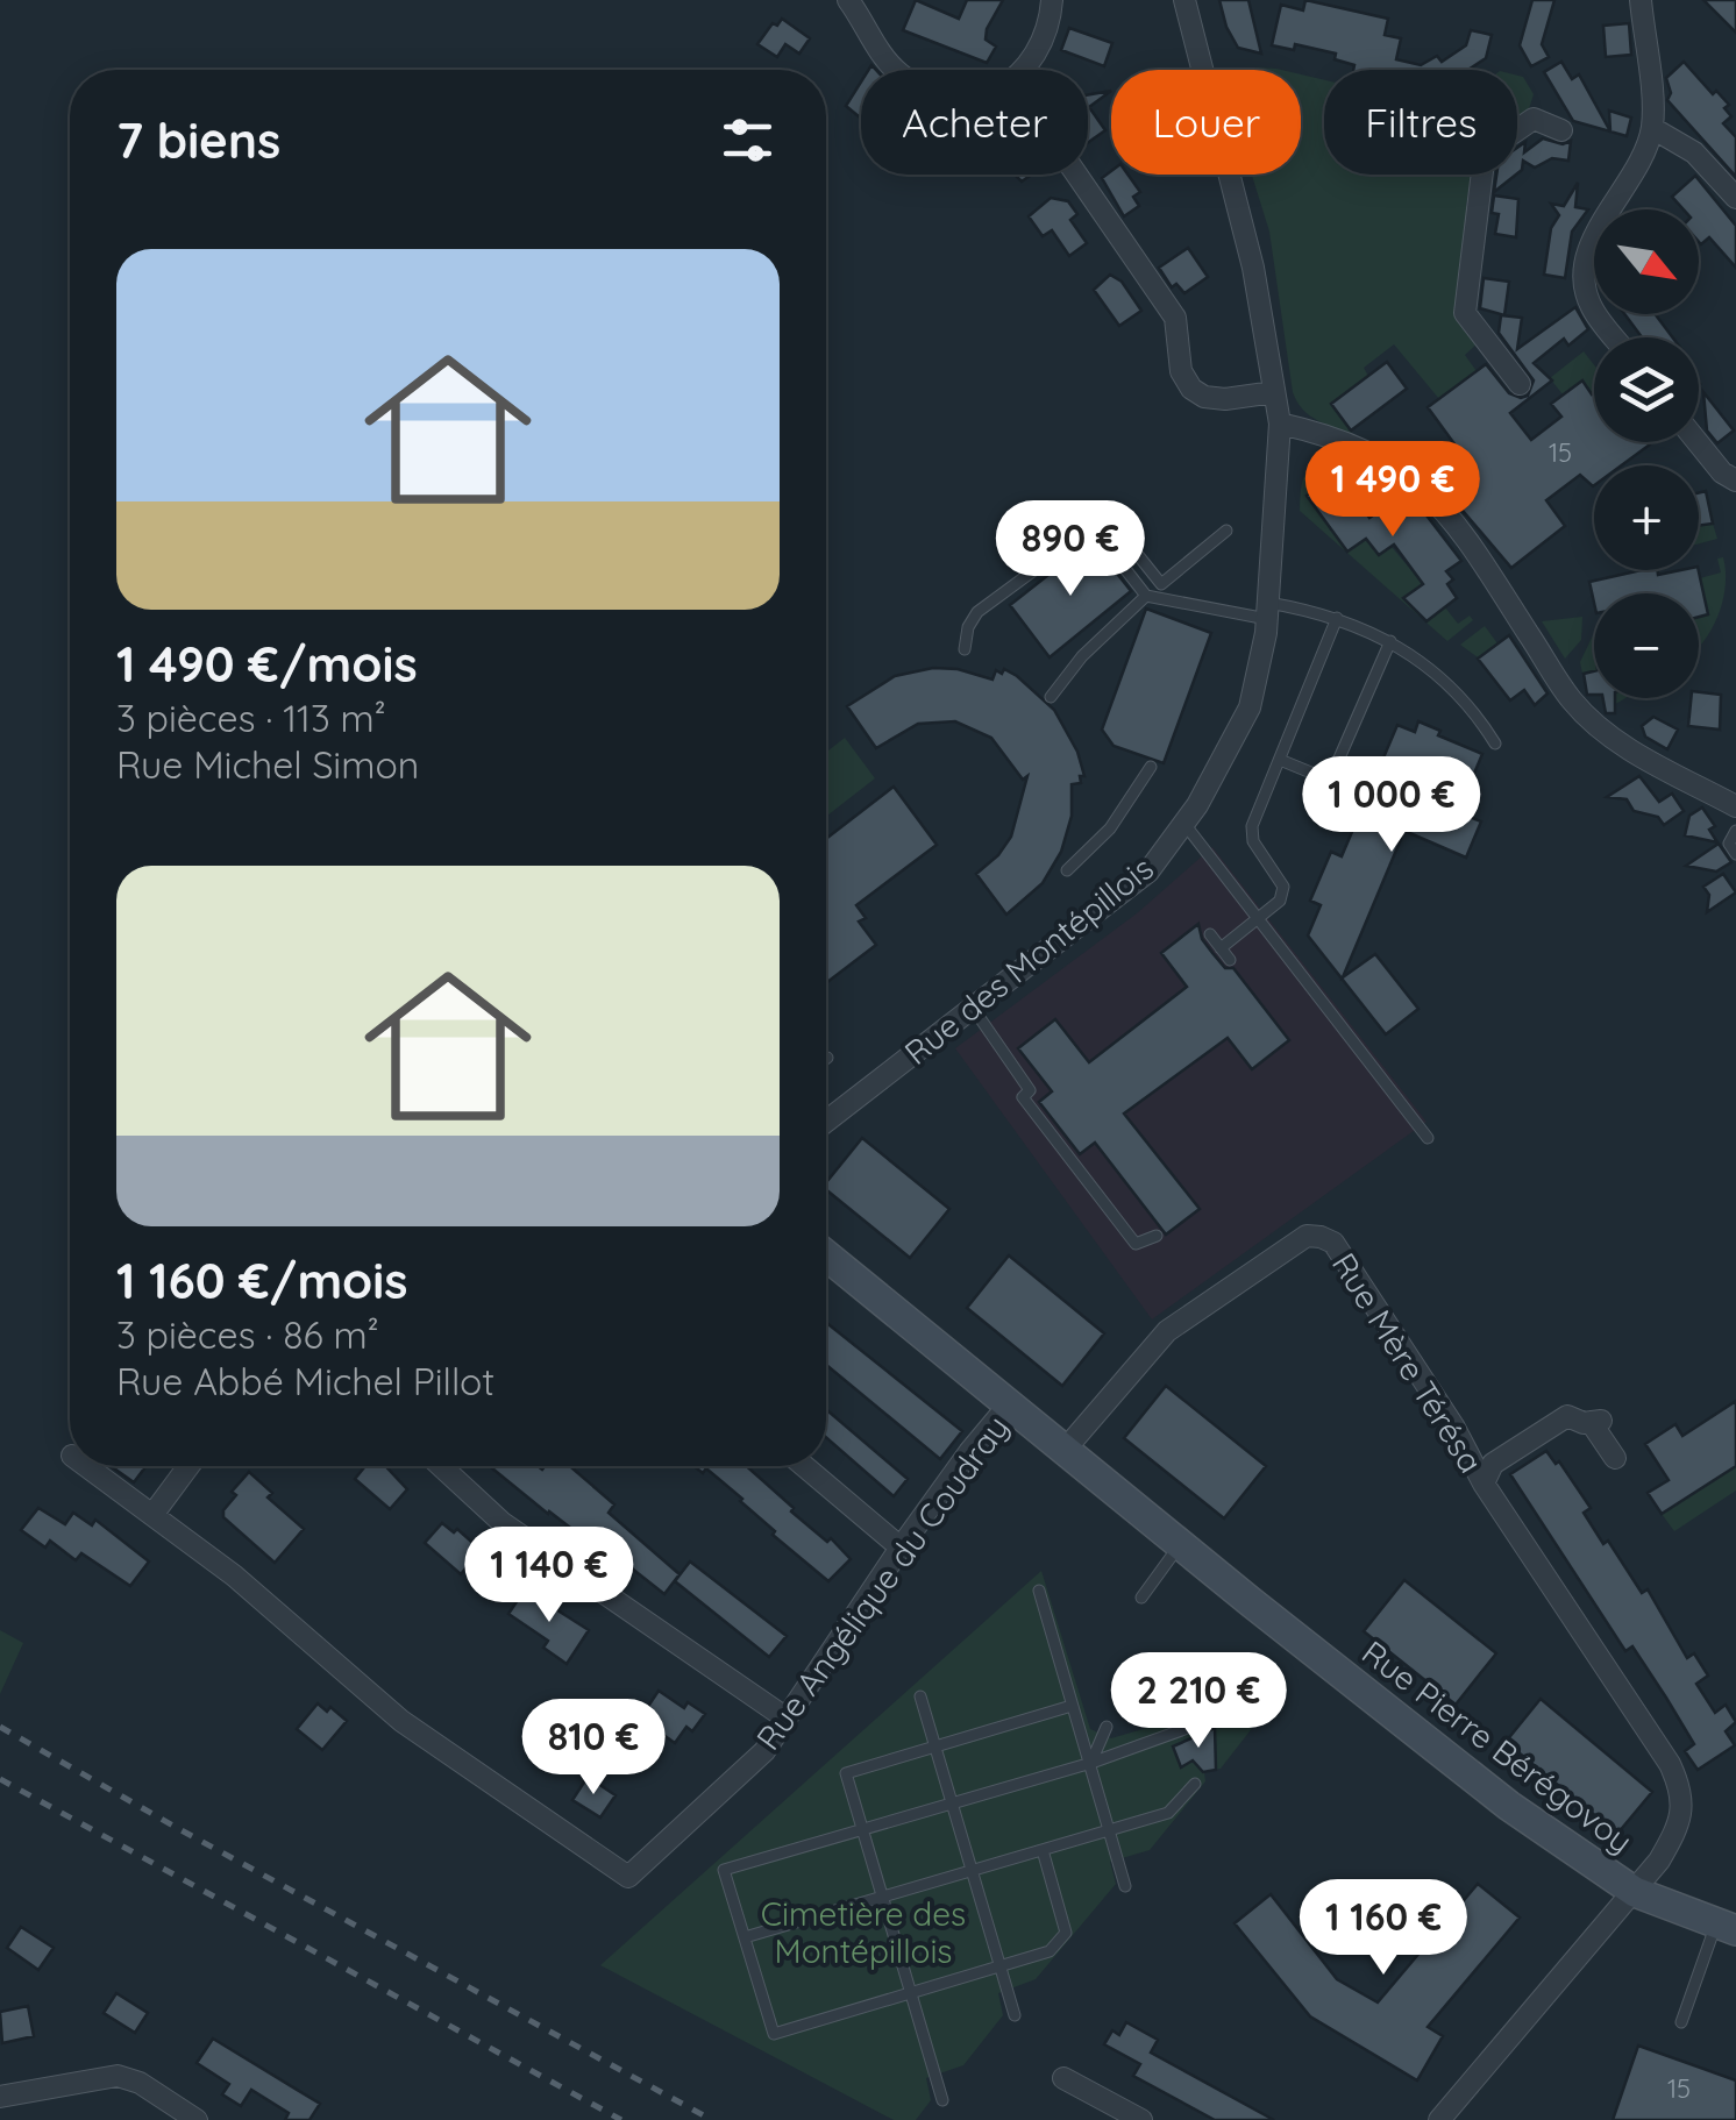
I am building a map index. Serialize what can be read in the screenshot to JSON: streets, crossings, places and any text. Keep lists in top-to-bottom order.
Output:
{
  "streets": {
    "street": [
      "Rue des Montépillois",
      "Rue Mère Térésa",
      "Rue Angélique du Coudray",
      "Rue Pierre Bérégovoy"
    ]
  },
  "crossings": [
    ["Rue Mère Térésa", "Rue Pierre Bérégovoy"],
    ["Rue Angélique du Coudray", "Rue Pierre Bérégovoy"]
  ],
  "parks": ["Cimetière des Montépillois"],
  "house_numbers": ["15", "15"],
  "north": "bottom right",
  "page": {
    "chip": ["Acheter", "Louer", "Filtres"],
    "heading": "7 biens",
    "map_buttons": ["+", "−"],
    "list": [
      {
        "name": "1 490 €/mois",
        "note": "3 pièces · 113 m² · Rue Michel Simon"
      },
      {
        "name": "1 160 €/mois",
        "note": "3 pièces · 86 m² · Rue Abbé Michel Pillot"
      }
    ],
    "price": [
      "1 490 €",
      "890 €",
      "1 000 €",
      "1 140 €",
      "2 210 €",
      "810 €",
      "1 160 €"
    ]
  }
}
